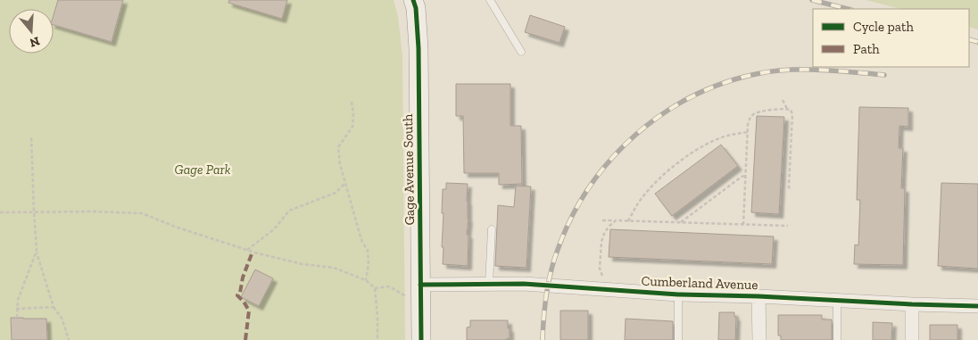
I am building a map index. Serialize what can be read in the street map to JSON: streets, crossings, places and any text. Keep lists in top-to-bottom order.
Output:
{
  "streets": {
    "street": ["Gage Avenue South", "Cumberland Avenue"]
  },
  "crossings": [
    ["Gage Avenue South", "Cumberland Avenue"]
  ],
  "parks": ["Gage Park"],
  "legend": ["Cycle path", "Path"],
  "north": "bottom"
}
